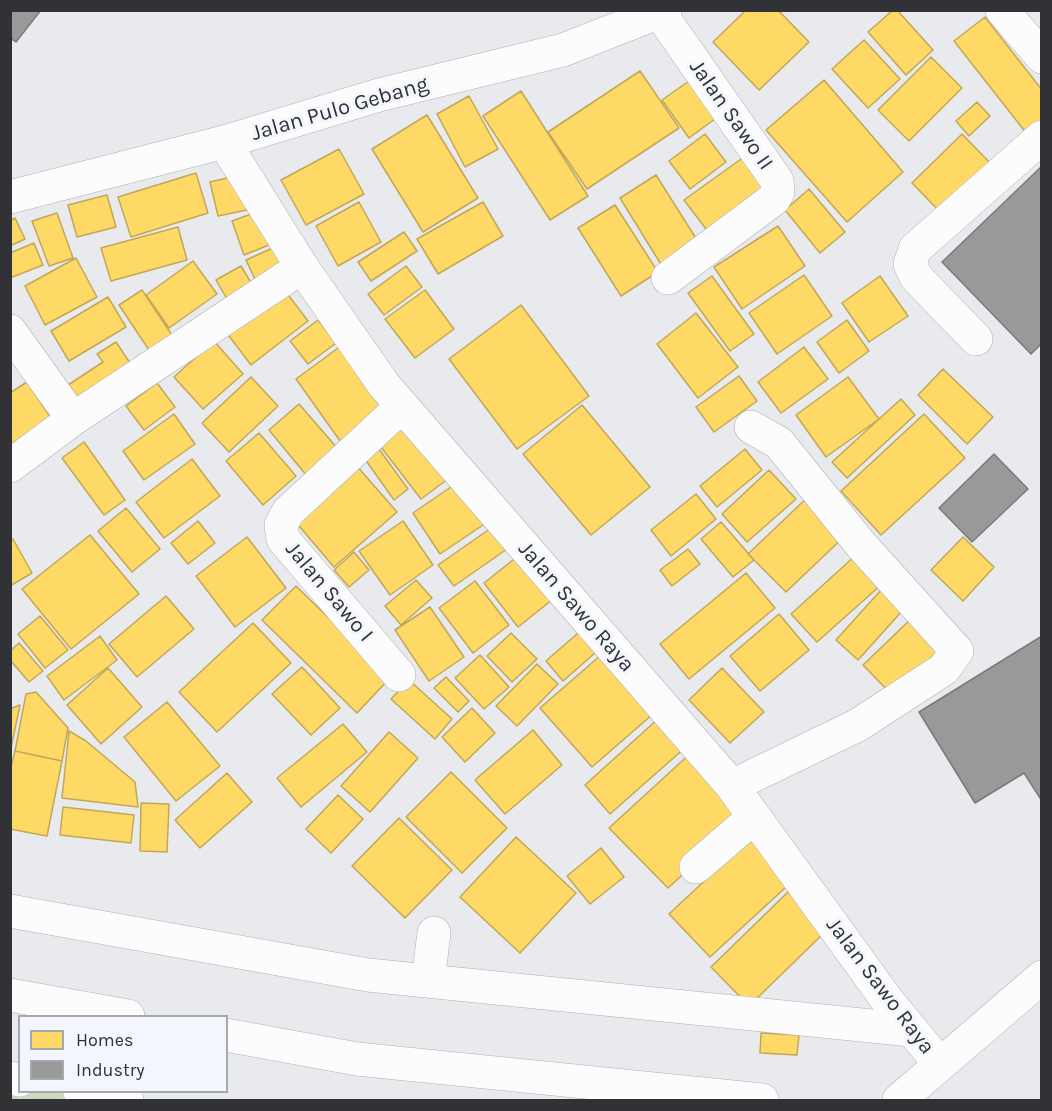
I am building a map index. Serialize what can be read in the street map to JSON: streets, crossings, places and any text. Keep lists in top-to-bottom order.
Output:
{
  "streets": {
    "street": [
      "Jalan Pulo Gebang",
      "Jalan Sawo II",
      "Jalan Sawo I",
      "Jalan Sawo Raya"
    ]
  },
  "crossings": [
    ["Jalan Pulo Gebang", "Jalan Sawo II"],
    ["Jalan Pulo Gebang", "Jalan Sawo Raya"],
    ["Jalan Sawo I", "Jalan Sawo Raya"]
  ],
  "legend": ["Homes", "Industry"]
}
